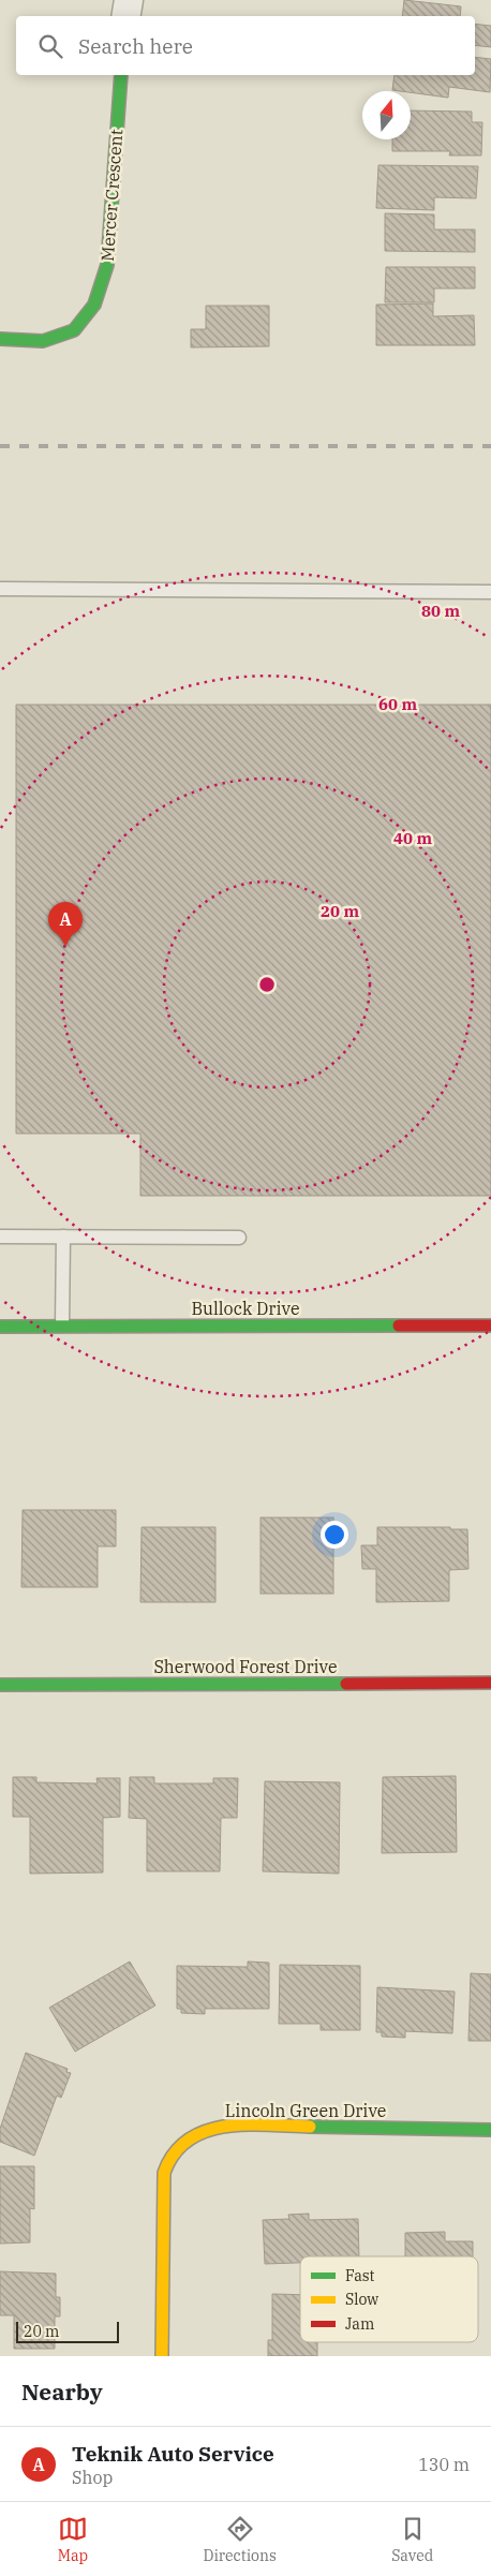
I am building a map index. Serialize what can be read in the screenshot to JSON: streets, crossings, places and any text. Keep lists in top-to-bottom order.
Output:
{
  "streets": {
    "street": [
      "Mercer Crescent",
      "Bullock Drive",
      "Sherwood Forest Drive",
      "Lincoln Green Drive"
    ]
  },
  "legend": ["Fast", "Slow", "Jam"],
  "scale_bar": "20 m",
  "north": "top",
  "page": {
    "search": "Search here",
    "pins": "A",
    "scale": "20 m",
    "heading": "Nearby",
    "list": [
      {
        "mark": "A",
        "name": "Teknik Auto Service",
        "note": "Shop",
        "value": "130 m"
      }
    ],
    "nav": ["Map", "Directions", "Saved"]
  },
  "rings": [
    "80 m",
    "60 m",
    "40 m",
    "20 m"
  ]
}
